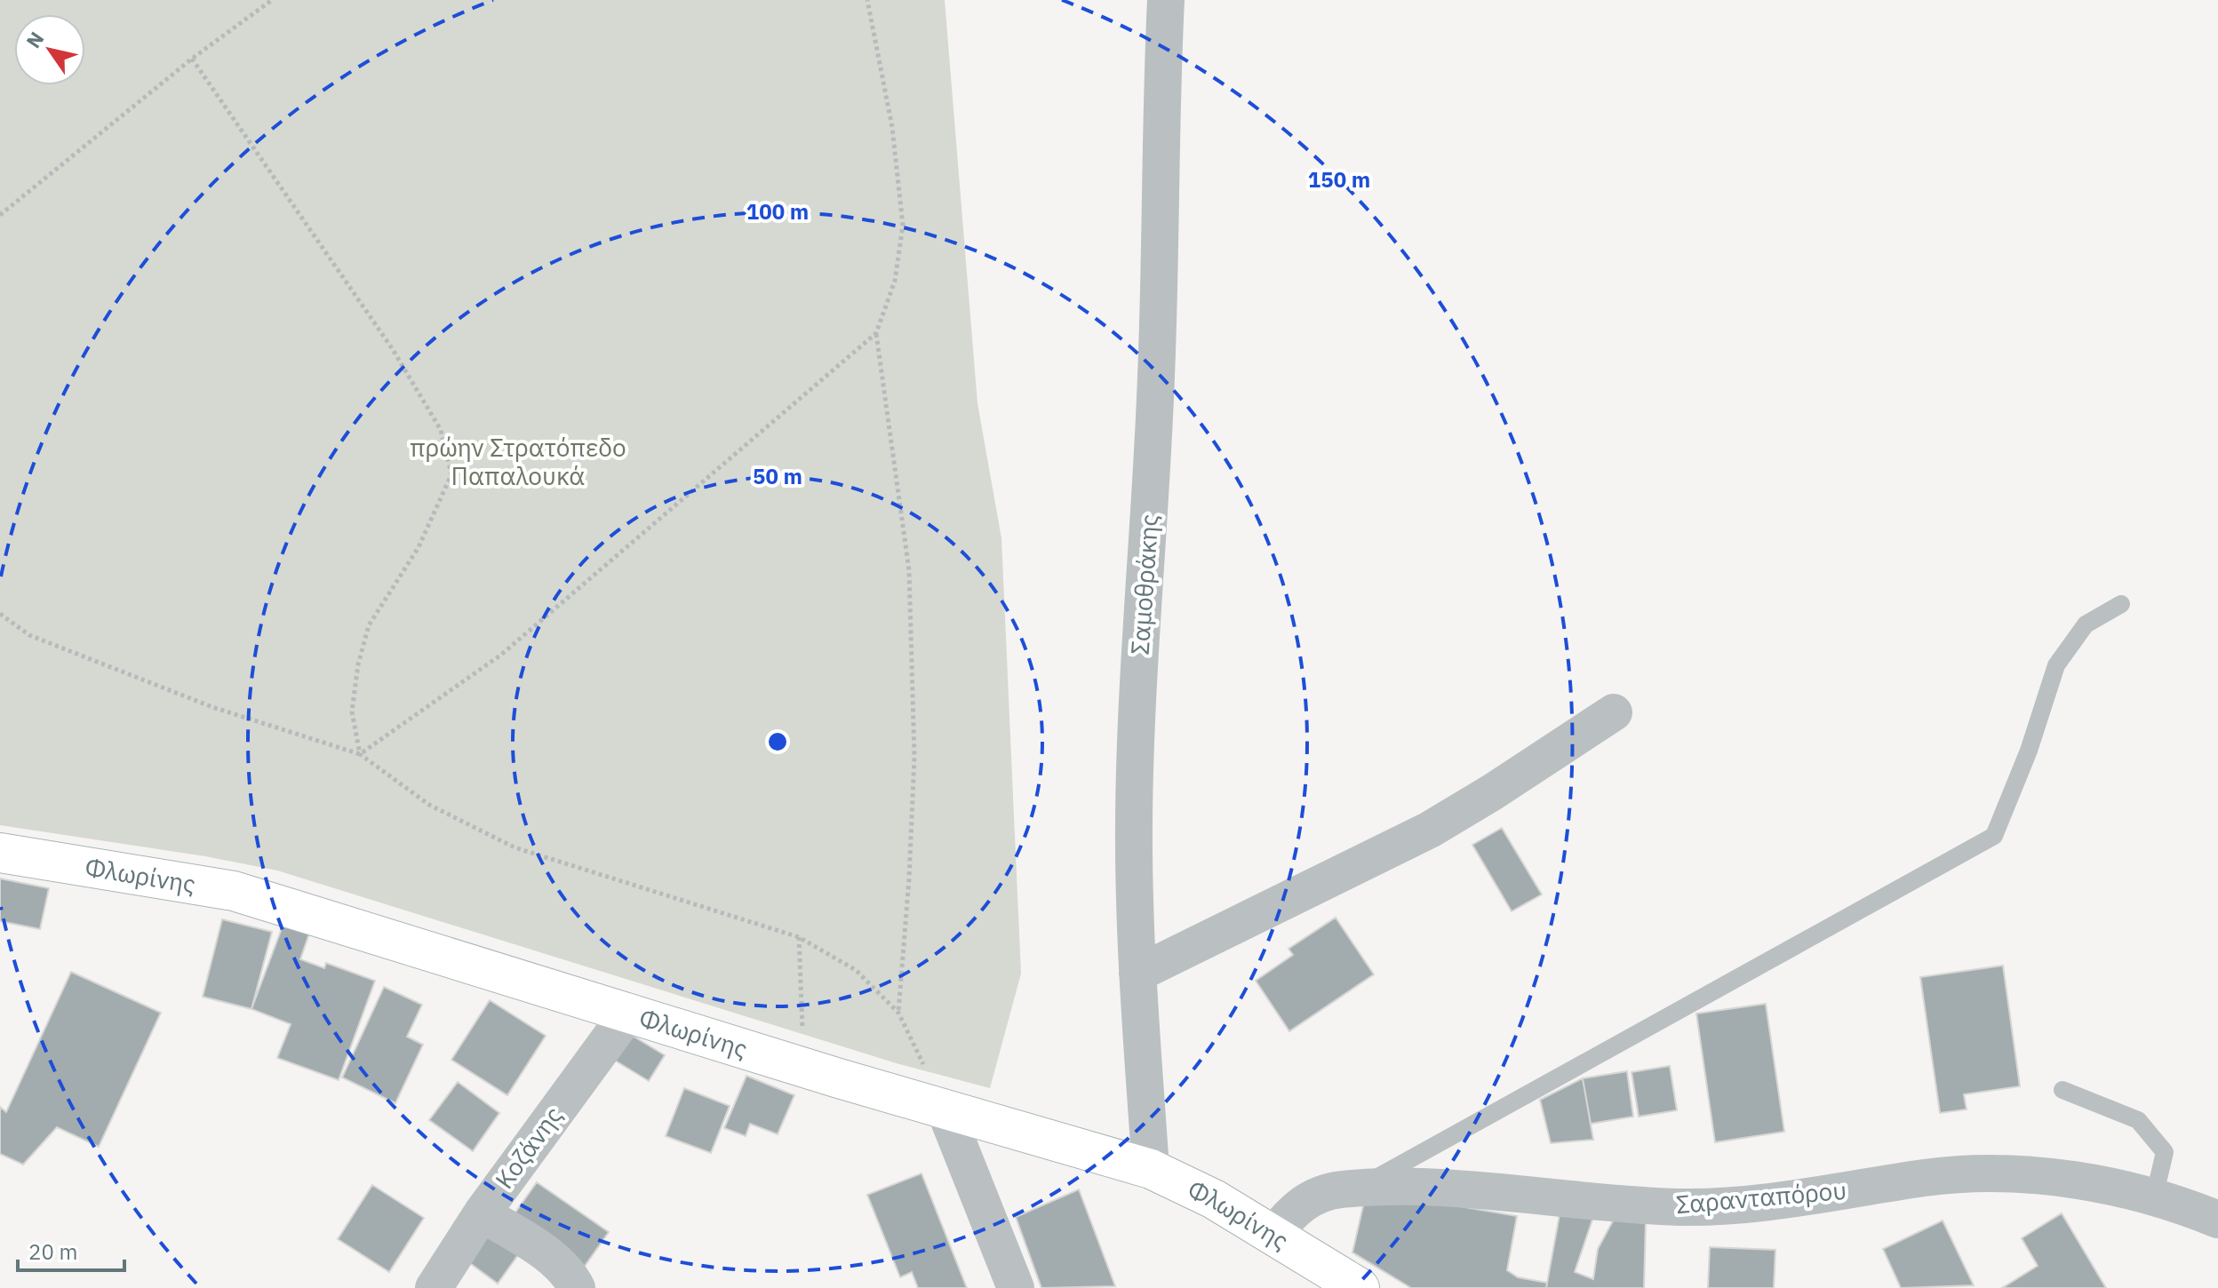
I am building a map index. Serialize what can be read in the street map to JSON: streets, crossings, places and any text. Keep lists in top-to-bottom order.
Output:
{
  "streets": {
    "main road": ["Φλωρίνης"],
    "street": ["Σαμοθράκης", "Κοζάνης", "Σαρανταπόρου"]
  },
  "crossings": [
    ["Σαμοθράκης", "Φλωρίνης"],
    ["Φλωρίνης", "Κοζάνης"],
    ["Φλωρίνης", "Σαρανταπόρου"]
  ],
  "parks": ["πρώην Στρατόπεδο Παπαλουκά"],
  "scale_bar": "20 m",
  "north": "top left",
  "rings": ["150 m", "100 m", "50 m"]
}
